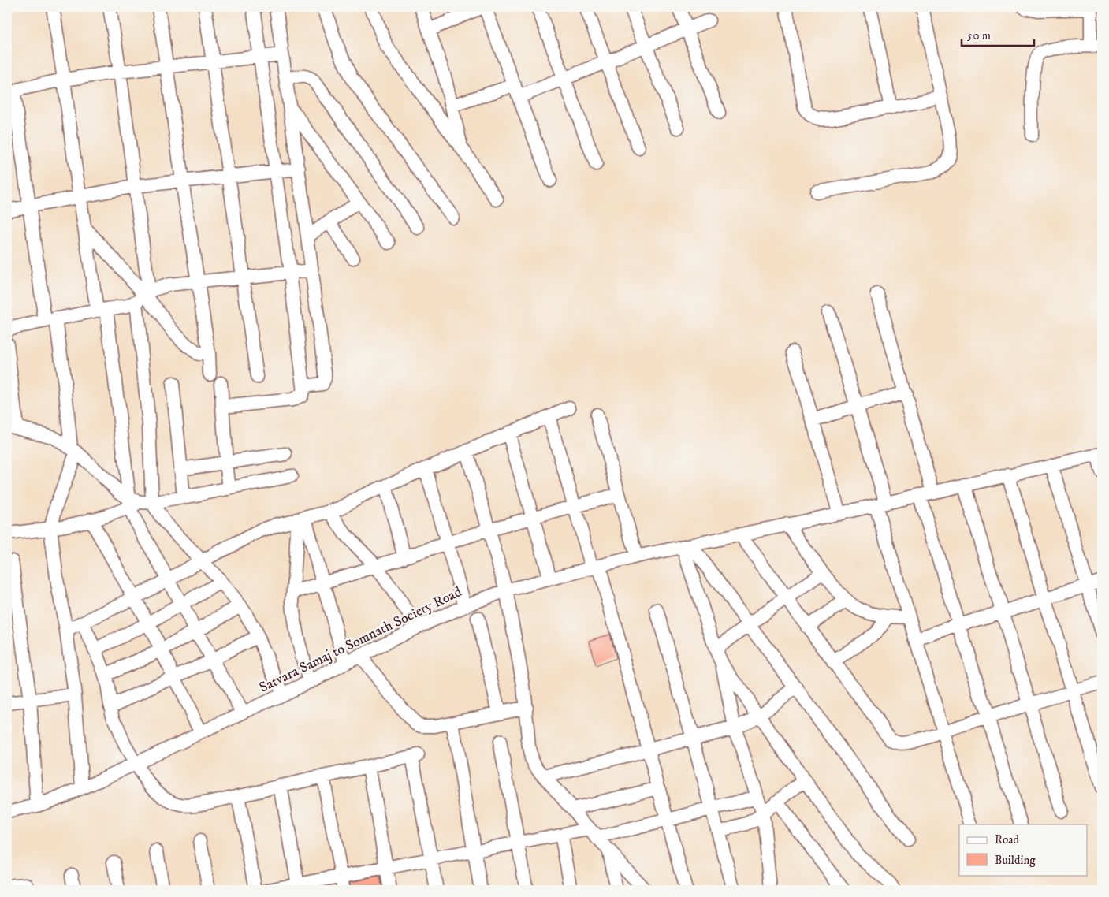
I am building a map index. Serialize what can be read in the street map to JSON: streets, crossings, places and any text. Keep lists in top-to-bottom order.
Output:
{
  "streets": {
    "street": ["Satvara Samaj to Somnath Society Road"]
  },
  "legend": ["Road", "Building"],
  "scale_bar": "50 m"
}
